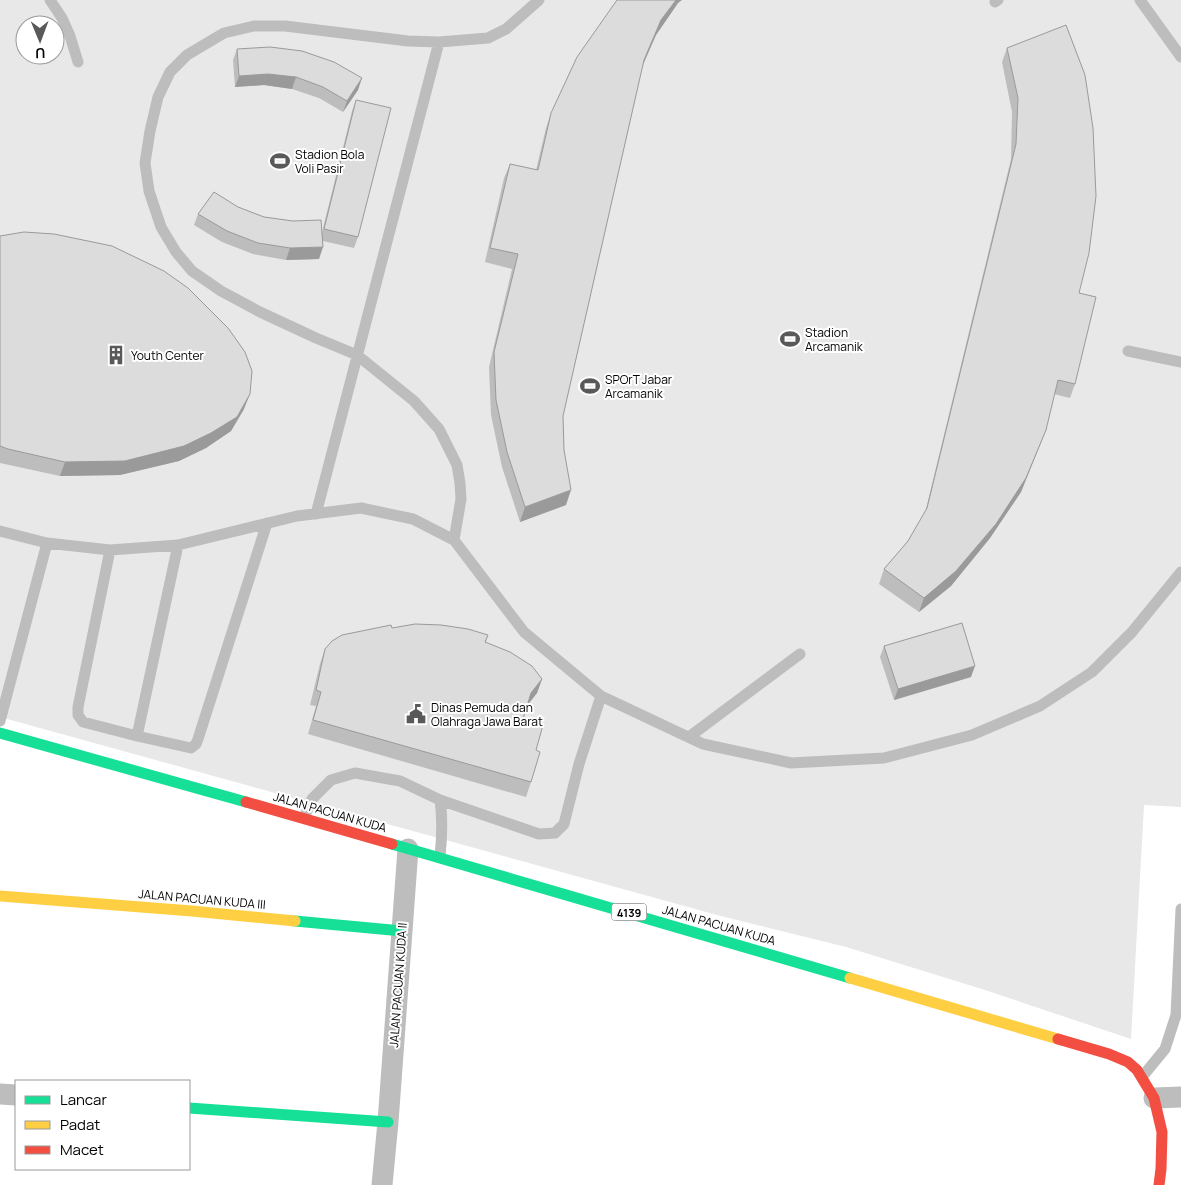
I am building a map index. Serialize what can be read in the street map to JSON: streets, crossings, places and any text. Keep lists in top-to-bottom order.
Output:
{
  "streets": {
    "main road": ["JALAN PACUAN KUDA", "JALAN PACUAN KUDA III", "4139"],
    "street": ["JALAN PACUAN KUDA II"]
  },
  "crossings": [
    ["JALAN PACUAN KUDA", "JALAN PACUAN KUDA II"],
    ["JALAN PACUAN KUDA III", "JALAN PACUAN KUDA II"]
  ],
  "places": {
    "sports": ["Stadion Bola Voli Pasir", "Stadion Arcamanik", "SPOrT Jabar Arcamanik"],
    "building": ["Youth Center"],
    "public building": ["Dinas Pemuda dan Olahraga Jawa Barat"]
  },
  "legend": ["Lancar", "Padat", "Macet"],
  "north": "bottom"
}
